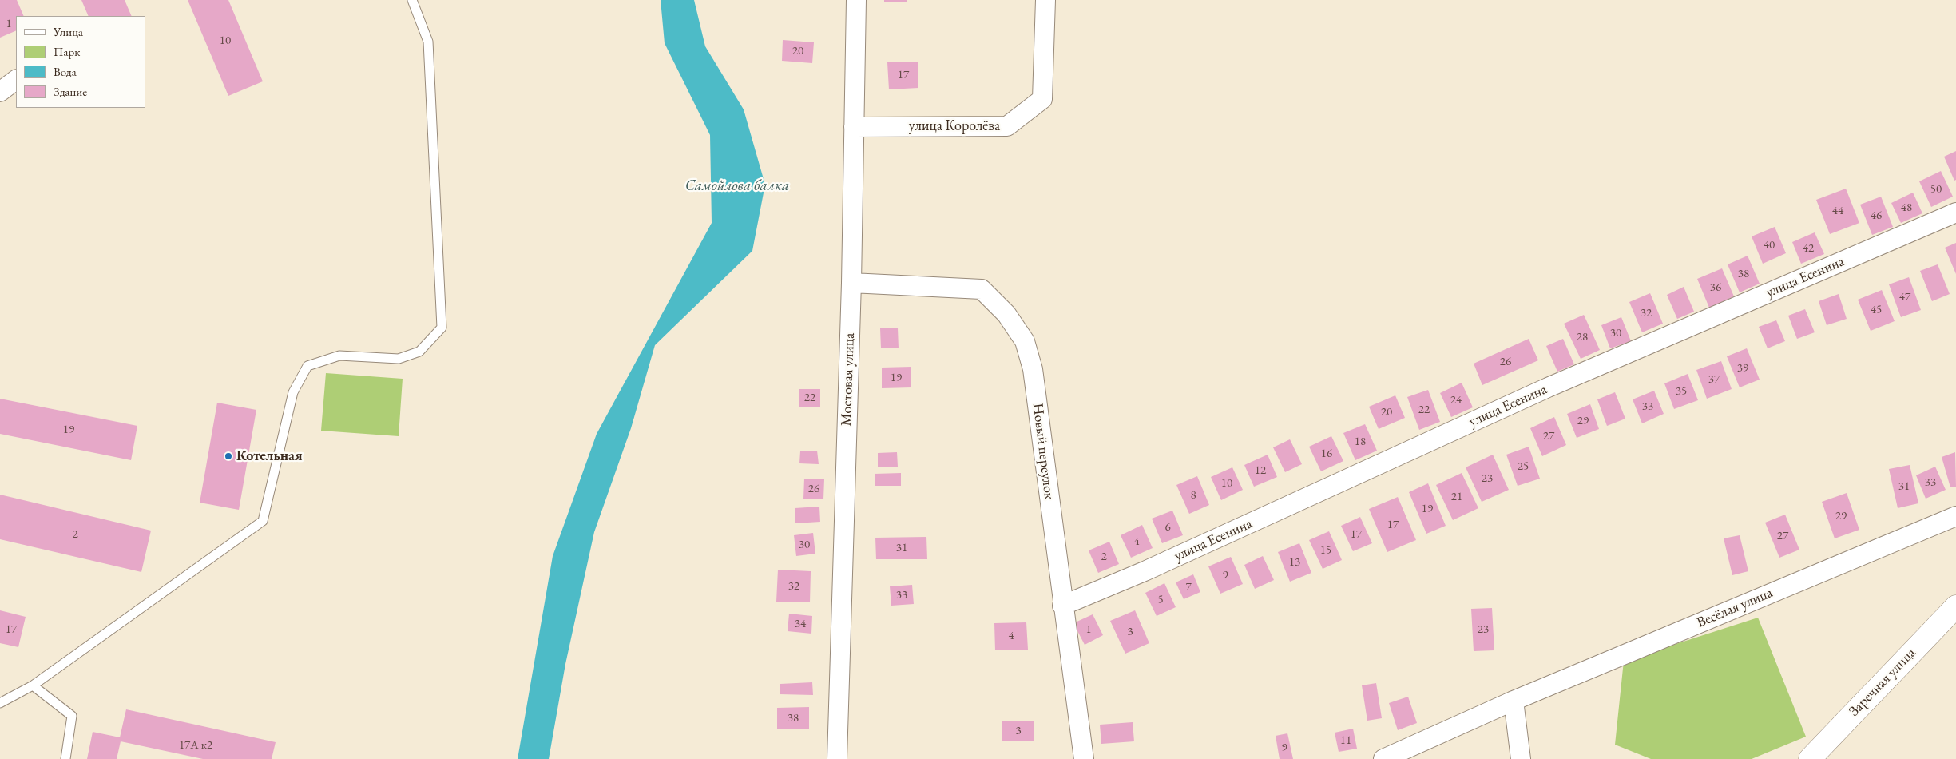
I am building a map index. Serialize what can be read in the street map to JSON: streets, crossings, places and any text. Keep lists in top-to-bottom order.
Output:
{
  "streets": {
    "street": [
      "улица Королёва",
      "улица Есенина",
      "Мостовая улица",
      "Новый переулок",
      "Весёлая улица",
      "Заречная улица"
    ]
  },
  "crossings": [
    ["улица Королёва", "Мостовая улица"],
    ["улица Есенина", "Новый переулок"],
    ["Мостовая улица", "Новый переулок"]
  ],
  "water": ["Самойлова балка"],
  "places": ["Котельная"],
  "house_numbers": [
    "1",
    "10",
    "20",
    "17",
    "50",
    "48",
    "44",
    "46",
    "40",
    "42",
    "38",
    "36",
    "47",
    "45",
    "32",
    "30",
    "28",
    "26",
    "39",
    "19",
    "37",
    "35",
    "22",
    "24",
    "33",
    "22",
    "20",
    "29",
    "19",
    "27",
    "18",
    "16",
    "25",
    "12",
    "23",
    "33",
    "10",
    "31",
    "26",
    "8",
    "21",
    "19",
    "29",
    "17",
    "6",
    "2",
    "17",
    "27",
    "4",
    "30",
    "31",
    "15",
    "2",
    "13",
    "9",
    "32",
    "7",
    "33",
    "5",
    "34",
    "17",
    "1",
    "23",
    "3",
    "4",
    "38",
    "3",
    "11",
    "17А к2",
    "9"
  ],
  "legend": [
    "Улица",
    "Парк",
    "Вода",
    "Здание"
  ]
}
